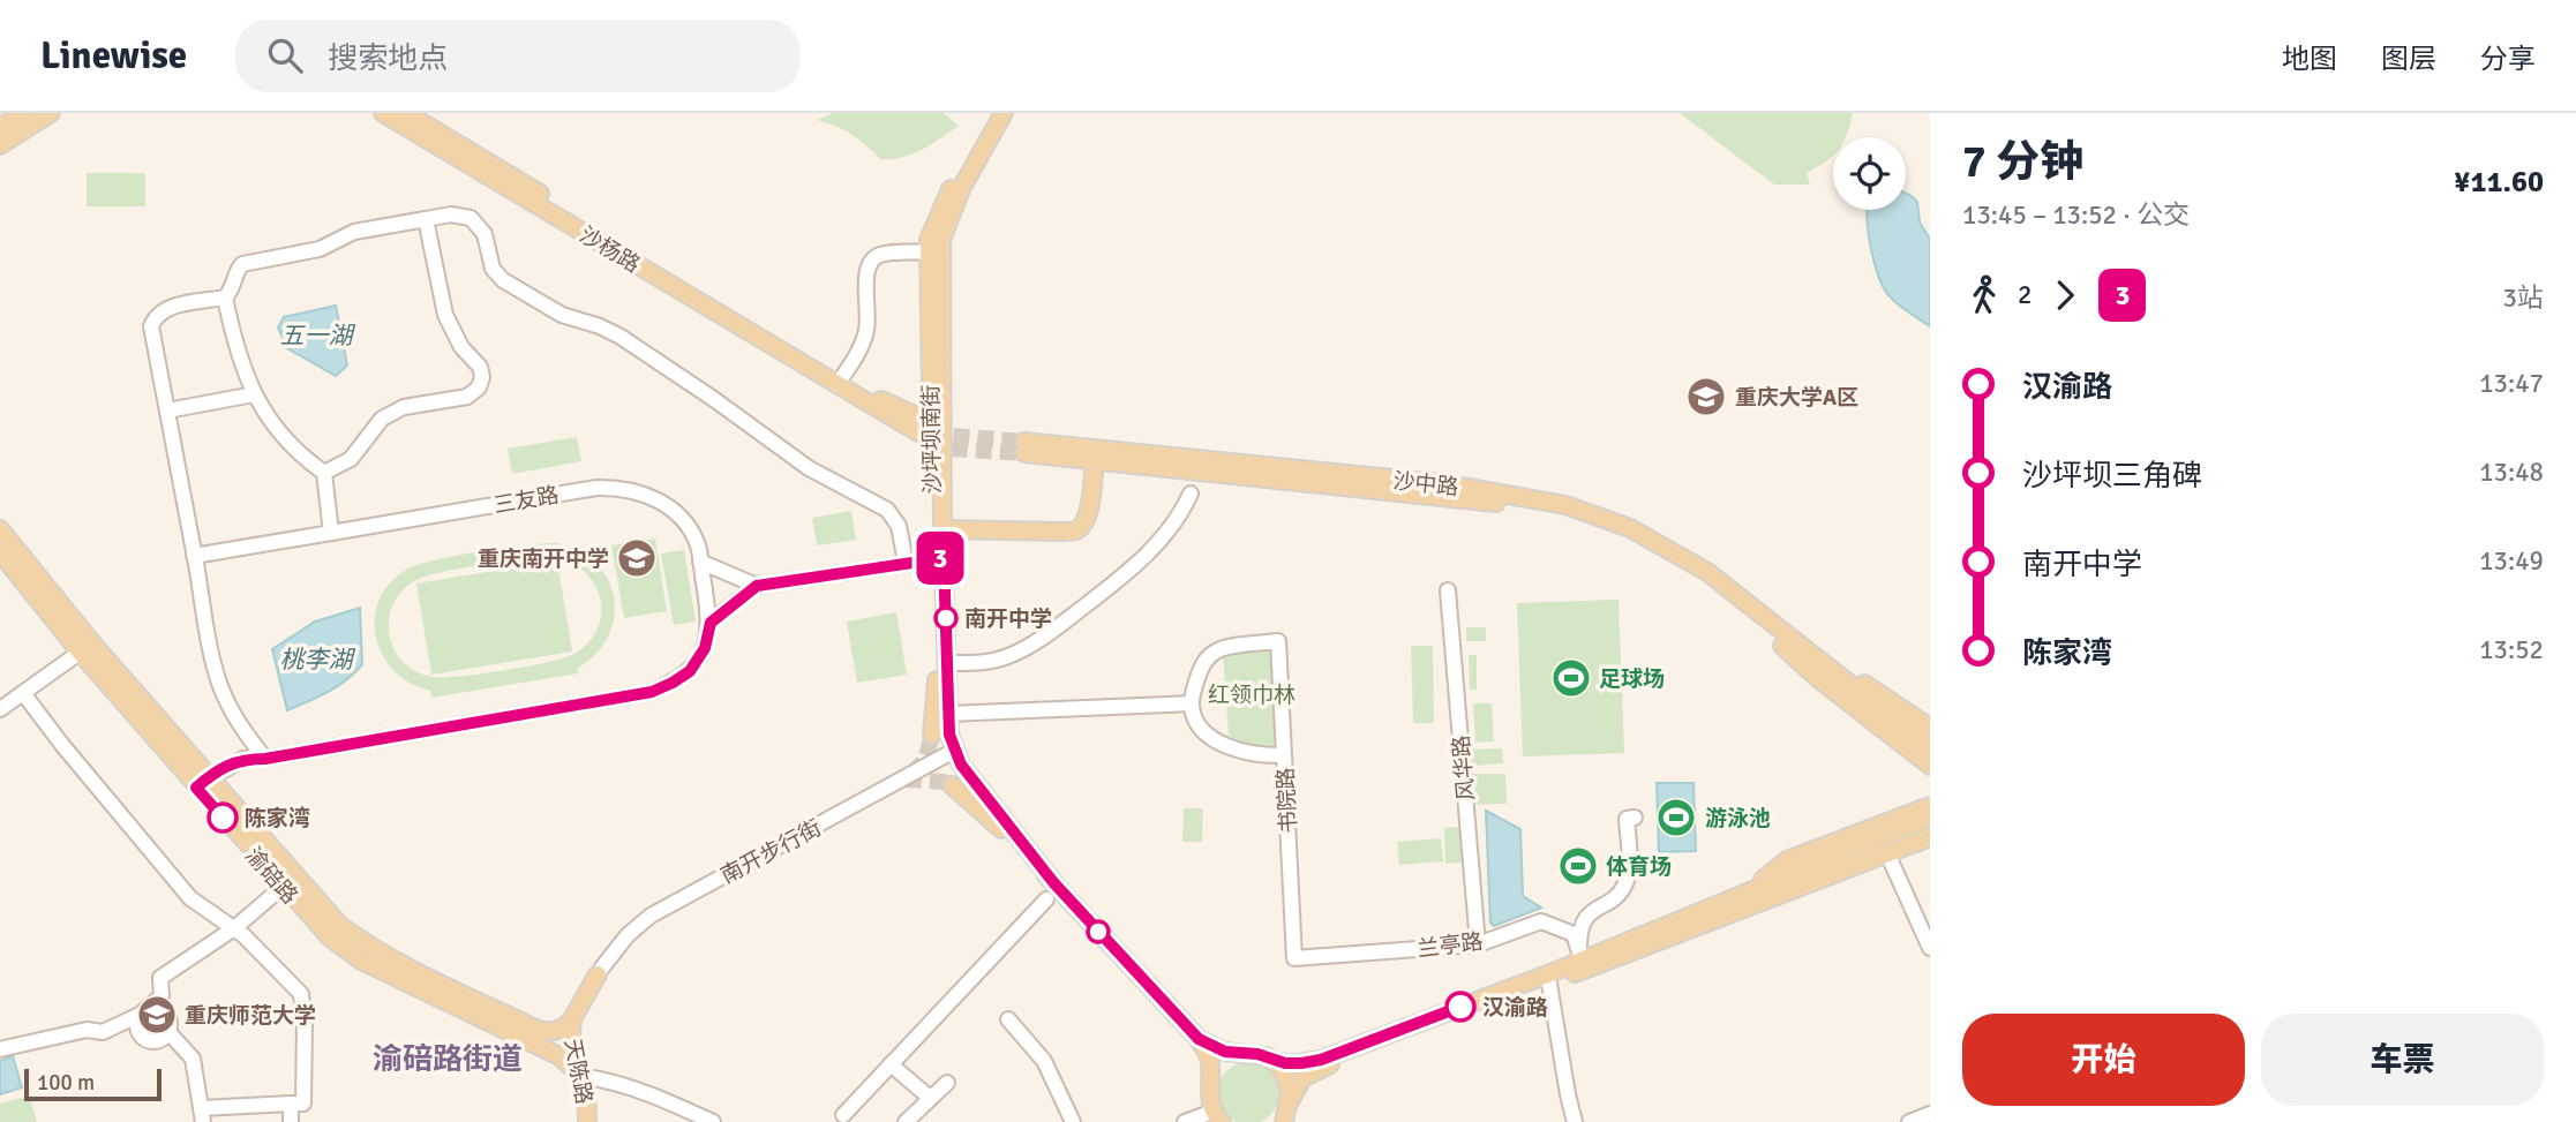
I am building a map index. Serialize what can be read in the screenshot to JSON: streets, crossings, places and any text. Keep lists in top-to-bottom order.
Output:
{
  "streets": {
    "main road": [
      "沙杨路",
      "沙坪坝南街",
      "沙中路",
      "渝碚路",
      "天陈路"
    ],
    "street": [
      "三友路",
      "风华路",
      "书院路",
      "南开步行街",
      "兰亭路"
    ]
  },
  "crossings": [
    ["沙坪坝南街", "南开步行街"],
    ["风华路", "兰亭路"],
    ["书院路", "兰亭路"],
    ["渝碚路", "天陈路"]
  ],
  "districts": ["渝碚路街道"],
  "water": ["五一湖", "桃李湖"],
  "parks": ["红领巾林"],
  "places": {
    "school or university": ["重庆大学A区", "重庆南开中学", "重庆师范大学"],
    "other": ["南开中学", "陈家湾", "汉渝路"],
    "sports": ["足球场", "游泳池", "体育场"]
  },
  "lines": ["bus line 3"],
  "scale_bar": "100 m",
  "page": {
    "header": "Linewise",
    "search": "搜索地点",
    "nav": ["地图", "图层", "分享"],
    "on_map": "3",
    "heading": ["7 分钟", "13:45 – 13:52 · 公交", "¥11.60"],
    "legs": ["2", "3", "3站"],
    "list": [
      {
        "name": "汉渝路",
        "value": "13:47"
      },
      {
        "name": "沙坪坝三角碑",
        "value": "13:48"
      },
      {
        "name": "南开中学",
        "value": "13:49"
      },
      {
        "name": "陈家湾",
        "value": "13:52"
      }
    ],
    "buttons": ["开始", "车票"],
    "scale": "100 m"
  }
}
